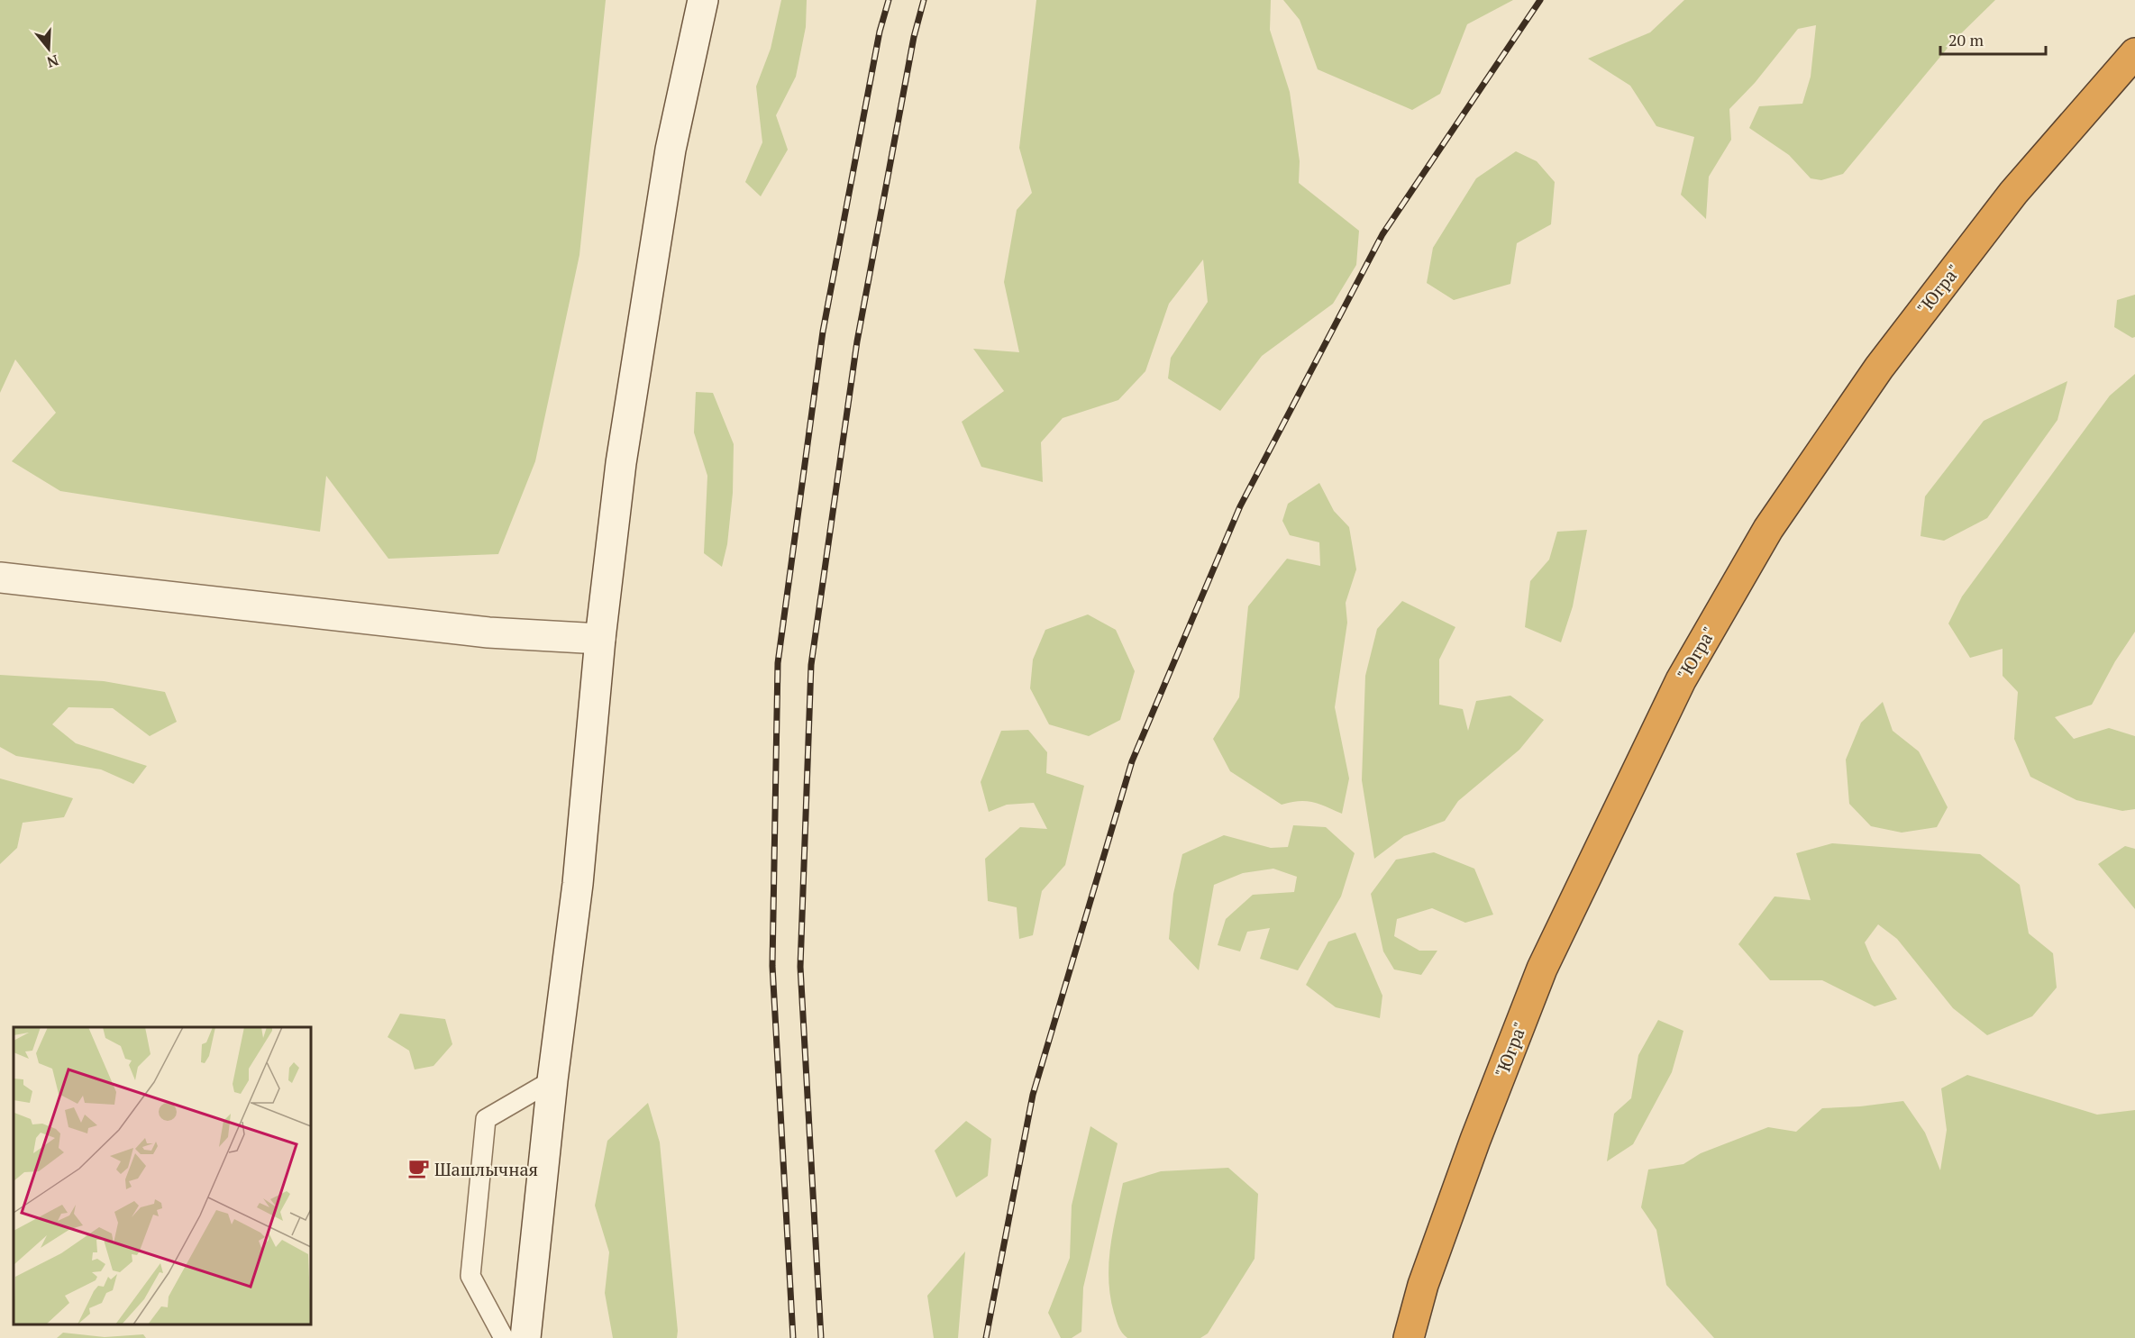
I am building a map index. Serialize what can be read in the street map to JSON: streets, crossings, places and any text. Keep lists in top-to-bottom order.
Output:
{
  "streets": {
    "highway": ["\"Югра\""]
  },
  "places": {
    "cafe": ["Шашлычная"]
  },
  "scale_bar": "20 m",
  "north": "bottom"
}
